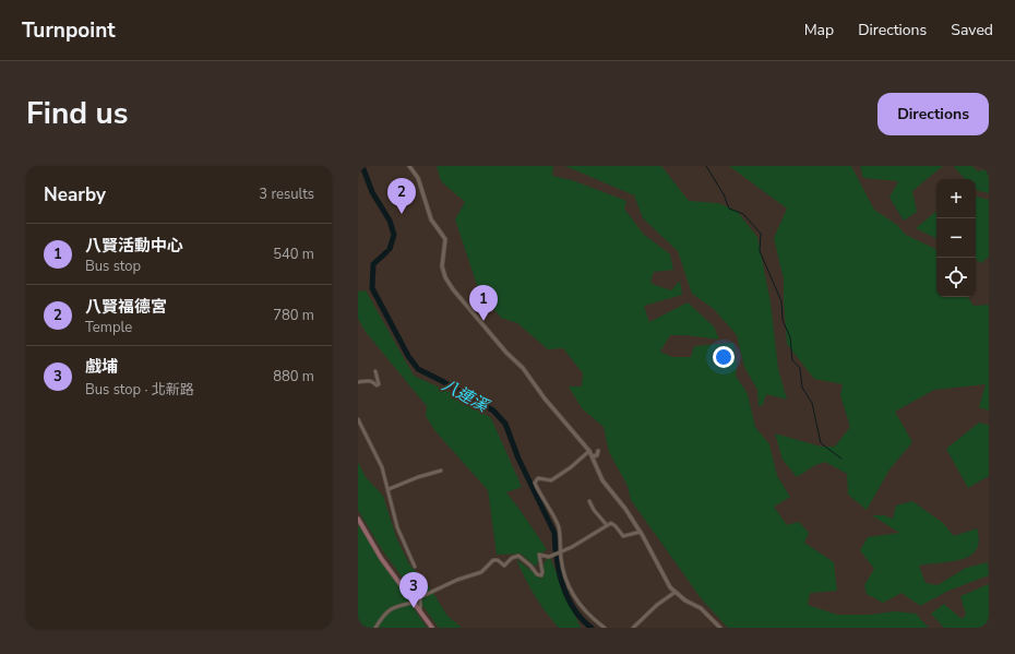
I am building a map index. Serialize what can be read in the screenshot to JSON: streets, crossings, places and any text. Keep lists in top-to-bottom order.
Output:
{
  "water": ["八連溪"],
  "page": {
    "header": "Turnpoint",
    "nav": ["Map", "Directions", "Saved"],
    "title": "Find us",
    "buttons": "Directions",
    "heading": ["Nearby", "3 results"],
    "pins": ["2", "1", "3"],
    "map_buttons": ["+", "−"],
    "list": [
      {
        "mark": "1",
        "name": "八賢活動中心",
        "note": "Bus stop",
        "value": "540 m"
      },
      {
        "mark": "2",
        "name": "八賢福德宮",
        "note": "Temple",
        "value": "780 m"
      },
      {
        "mark": "3",
        "name": "戲埔",
        "note": "Bus stop · 北新路",
        "value": "880 m"
      }
    ]
  }
}
